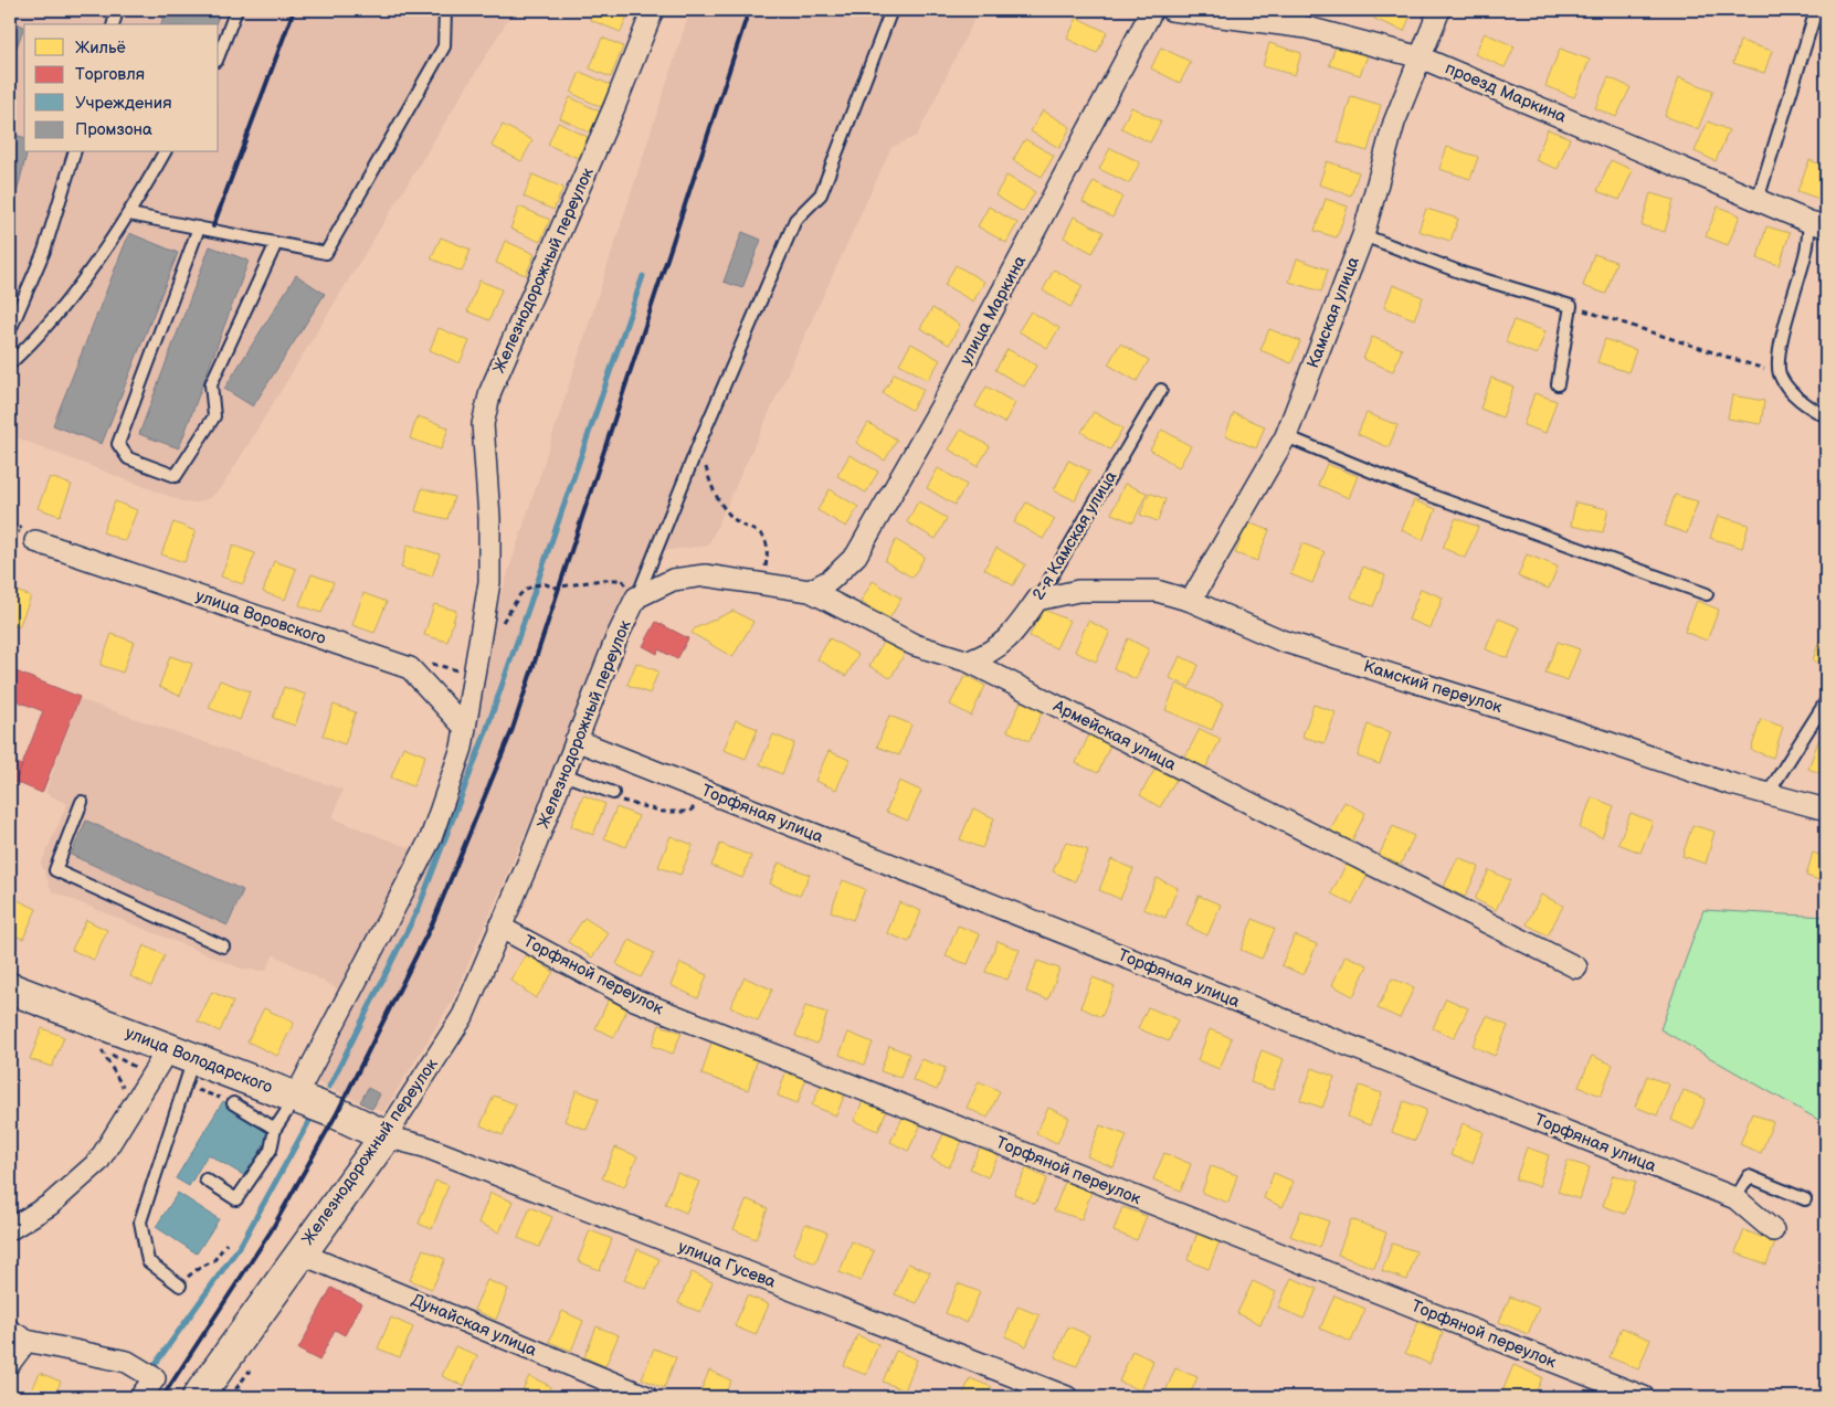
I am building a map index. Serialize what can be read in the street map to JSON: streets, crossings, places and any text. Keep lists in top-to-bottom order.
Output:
{
  "streets": {
    "street": [
      "проезд Маркина",
      "Железнодорожный переулок",
      "улица Маркина",
      "Камская улица",
      "2-я Камская улица",
      "улица Воровского",
      "Камский переулок",
      "Армейская улица",
      "Торфяная улица",
      "Торфяной переулок",
      "улица Володарского",
      "улица Гусева",
      "Дунайская улица"
    ]
  },
  "crossings": [
    ["проезд Маркина", "Камская улица"],
    ["Железнодорожный переулок", "улица Воровского"],
    ["Железнодорожный переулок", "Армейская улица"],
    ["Железнодорожный переулок", "Торфяная улица"],
    ["Железнодорожный переулок", "Торфяной переулок"],
    ["Железнодорожный переулок", "улица Володарского"],
    ["Железнодорожный переулок", "улица Гусева"],
    ["Железнодорожный переулок", "Дунайская улица"],
    ["улица Маркина", "Армейская улица"],
    ["Камская улица", "Камский переулок"],
    ["2-я Камская улица", "Камский переулок"],
    ["2-я Камская улица", "Армейская улица"],
    ["улица Володарского", "улица Гусева"]
  ],
  "legend": [
    "Жильё",
    "Торговля",
    "Учреждения",
    "Промзона"
  ]
}
